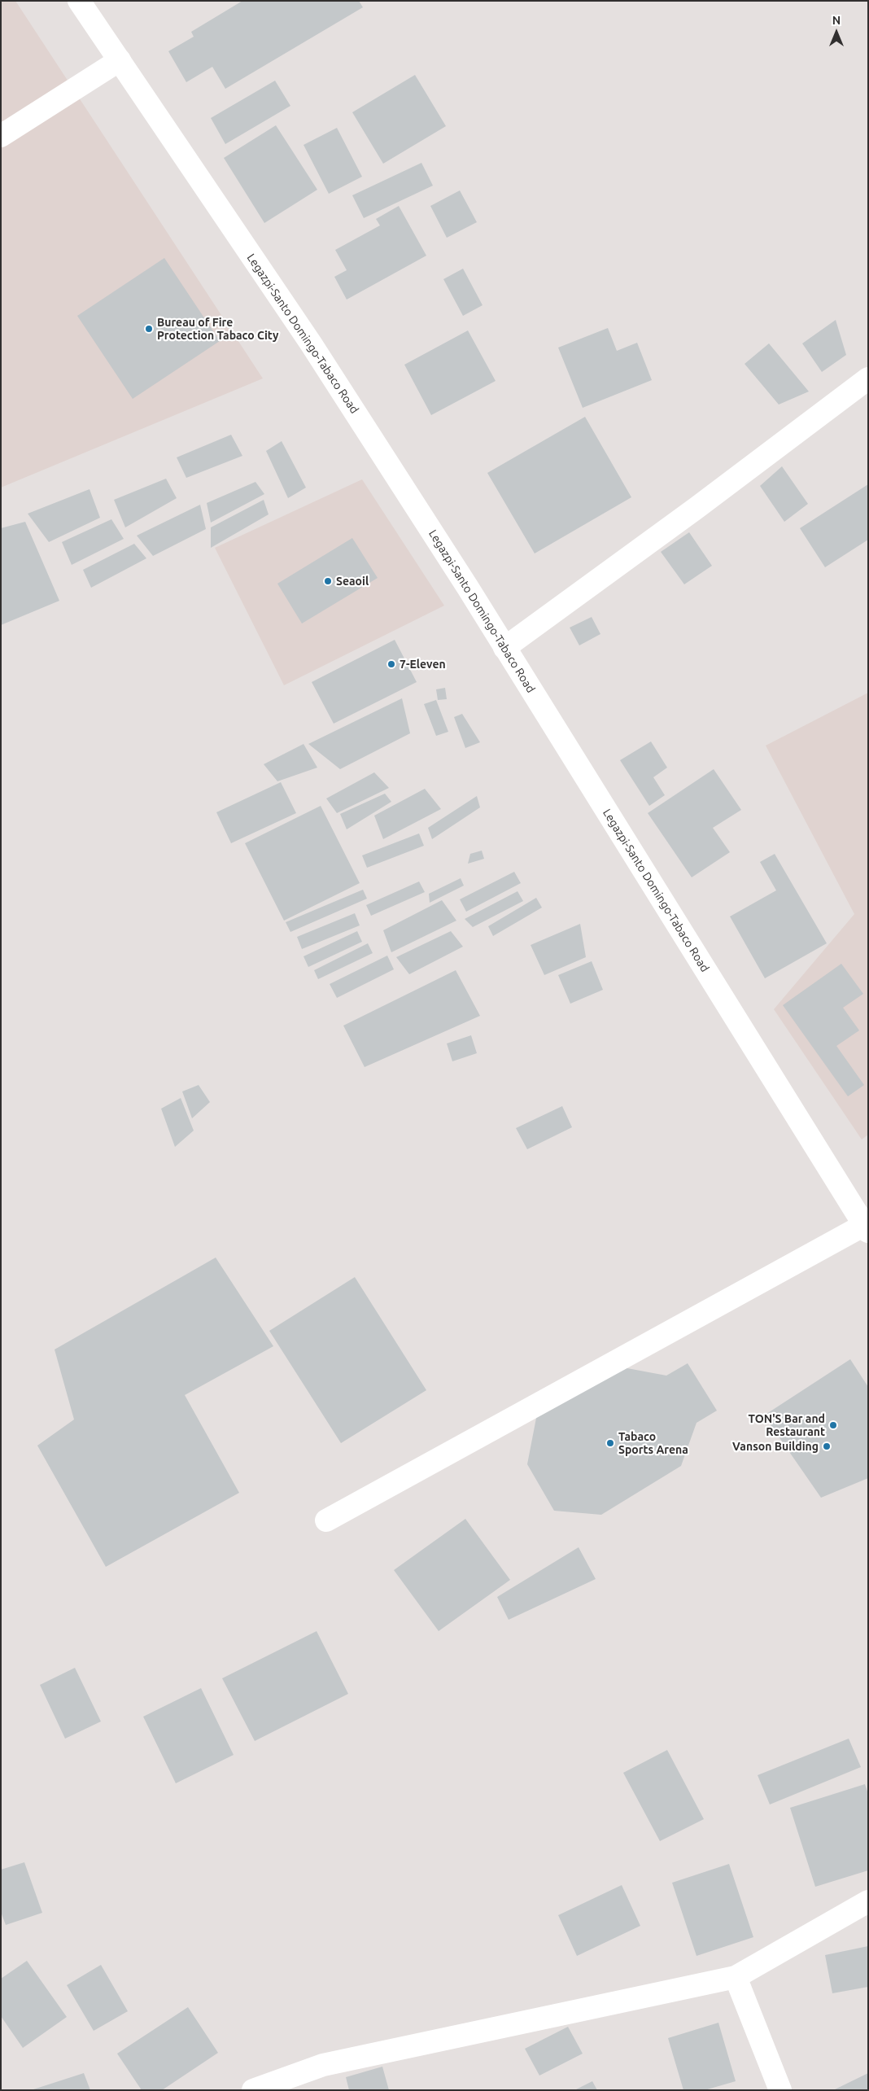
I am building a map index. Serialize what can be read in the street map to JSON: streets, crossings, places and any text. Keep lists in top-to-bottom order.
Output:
{
  "streets": {
    "main road": ["Legazpi-Santo Domingo-Tabaco Road"]
  },
  "places": [
    "Bureau of Fire Protection Tabaco City",
    "Seaoil",
    "7-Eleven",
    "TON'S Bar and Restaurant",
    "Tabaco Sports Arena",
    "Vanson Building"
  ],
  "north": "top"
}
